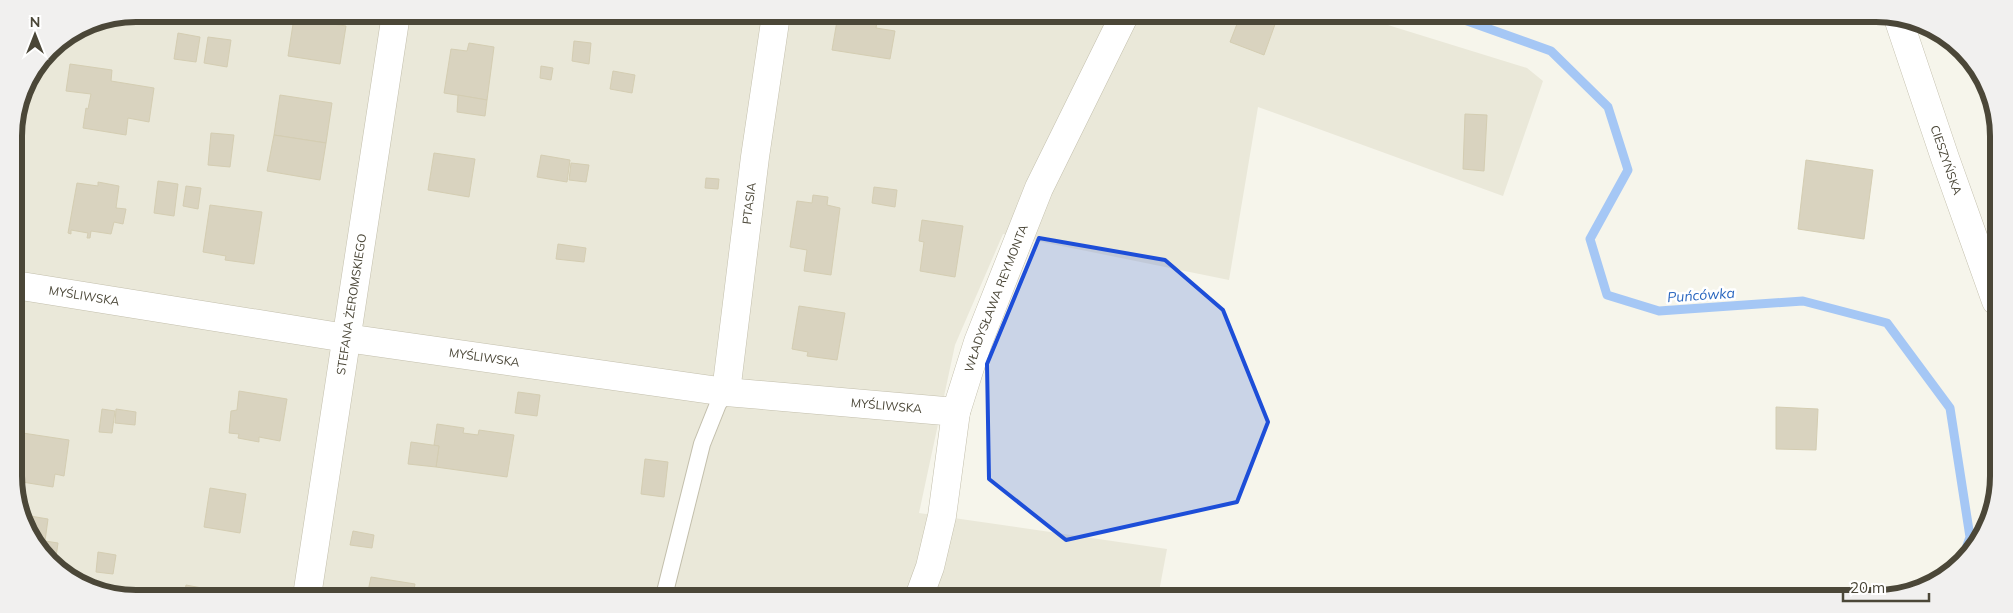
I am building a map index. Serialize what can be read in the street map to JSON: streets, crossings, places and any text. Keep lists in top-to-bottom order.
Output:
{
  "streets": {
    "street": [
      "CIESZYŃSKA",
      "PTASIA",
      "MYŚLIWSKA",
      "WŁADYSŁAWA REYMONTA",
      "STEFANA ŻEROMSKIEGO"
    ]
  },
  "crossings": [
    ["PTASIA", "MYŚLIWSKA"],
    ["MYŚLIWSKA", "WŁADYSŁAWA REYMONTA"],
    ["MYŚLIWSKA", "STEFANA ŻEROMSKIEGO"]
  ],
  "water": ["Puńcówka"],
  "scale_bar": "20 m",
  "north": "top"
}
